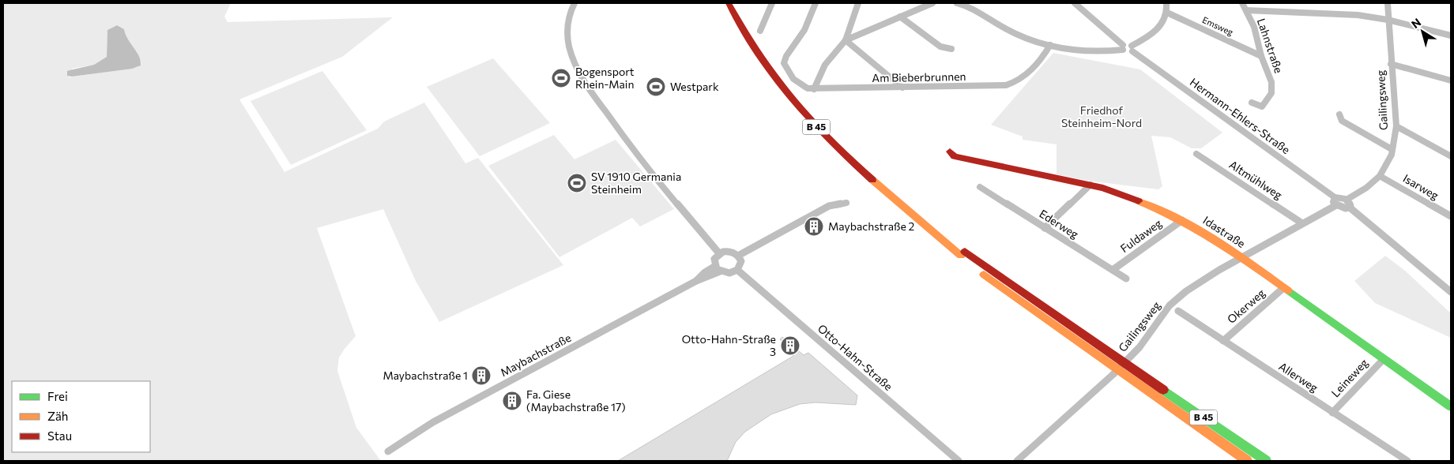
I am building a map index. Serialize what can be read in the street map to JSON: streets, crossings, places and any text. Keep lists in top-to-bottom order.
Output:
{
  "streets": {
    "main road": ["B 45", "Idastraße"],
    "street": [
      "Emsweg",
      "Lahnstraße",
      "Am Bieberbrunnen",
      "Gailingsweg",
      "Hermann-Ehlers-Straße",
      "Altmühlweg",
      "Isarweg",
      "Ederweg",
      "Fuldaweg",
      "Okerweg",
      "Maybachstraße",
      "Otto-Hahn-Straße",
      "Allerweg",
      "Leineweg"
    ]
  },
  "crossings": [
    ["Emsweg", "Lahnstraße"],
    ["Gailingsweg", "Altmühlweg"],
    ["Gailingsweg", "Isarweg"],
    ["Gailingsweg", "Idastraße"],
    ["Ederweg", "Fuldaweg"],
    ["Idastraße", "Fuldaweg"],
    ["Idastraße", "Okerweg"],
    ["Idastraße", "Leineweg"],
    ["Okerweg", "Allerweg"],
    ["Maybachstraße", "Otto-Hahn-Straße"],
    ["Allerweg", "Leineweg"]
  ],
  "parks": ["Friedhof Steinheim-Nord"],
  "places": {
    "sports": ["Bogensport Rhein-Main", "Westpark", "SV 1910 Germania Steinheim"],
    "building": [
      "Maybachstraße 2",
      "Otto-Hahn-Straße 3",
      "Maybachstraße 1",
      "Fa. Giese (Maybachstraße 17)"
    ]
  },
  "legend": ["Frei", "Zäh", "Stau"],
  "north": "top left"
}
